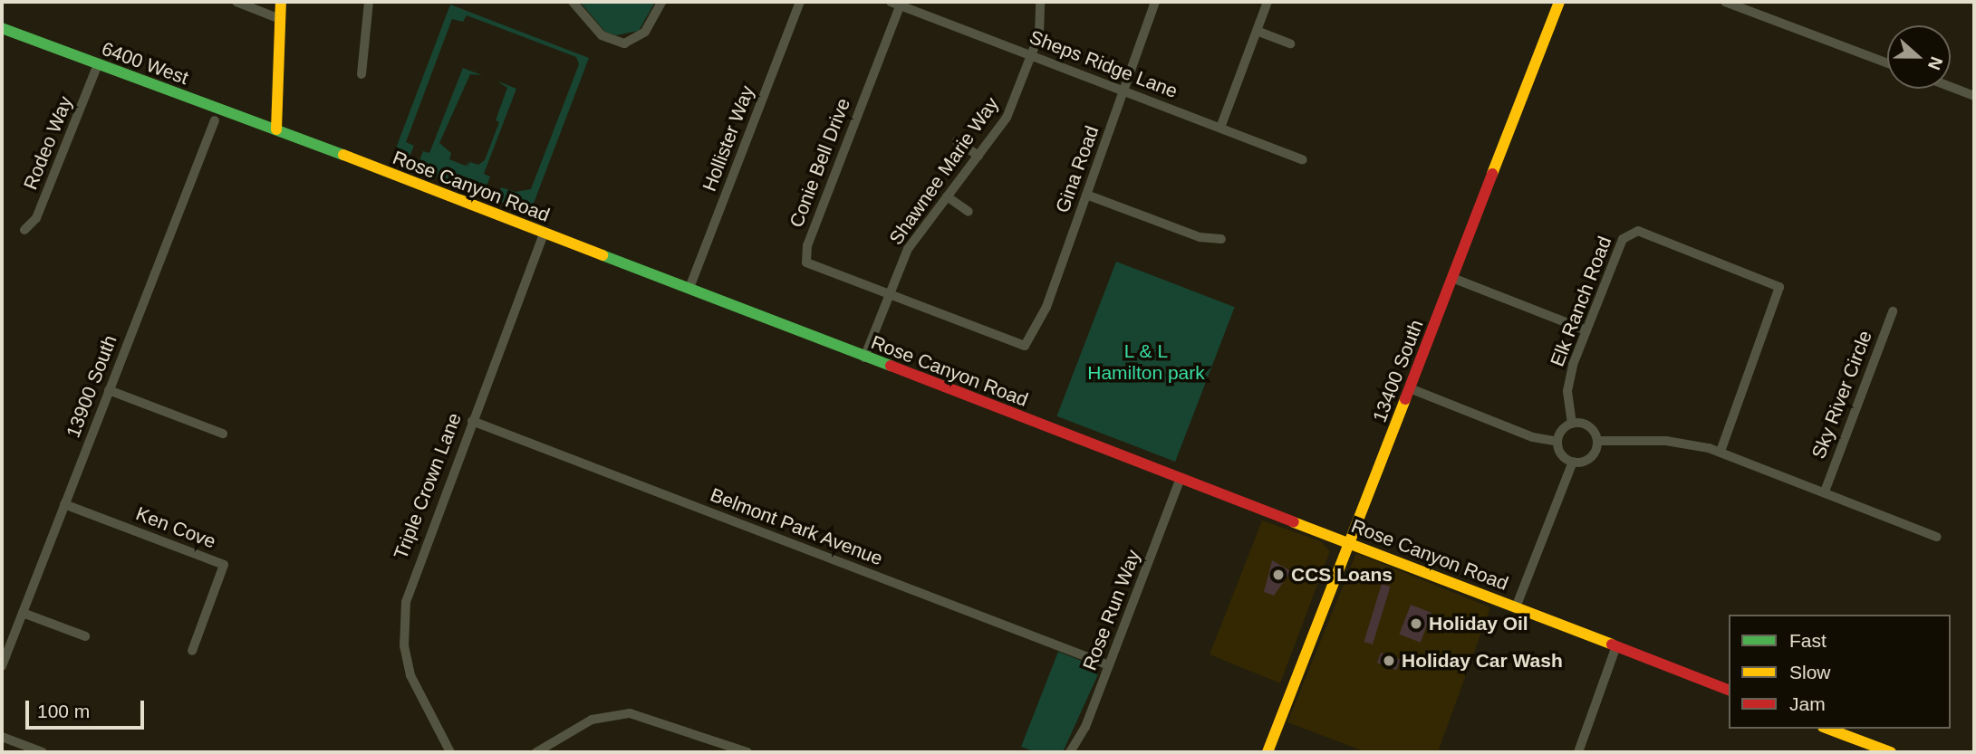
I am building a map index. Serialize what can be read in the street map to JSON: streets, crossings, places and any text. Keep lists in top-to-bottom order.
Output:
{
  "streets": {
    "street": [
      "6400 West",
      "Sheps Ridge Lane",
      "Hollister Way",
      "Rodeo Way",
      "Conie Bell Drive",
      "Gina Road",
      "Shawnee Marie Way",
      "Rose Canyon Road",
      "Elk Ranch Road",
      "13400 South",
      "13900 South",
      "Sky River Circle",
      "Triple Crown Lane",
      "Belmont Park Avenue",
      "Ken Cove",
      "Rose Run Way"
    ]
  },
  "crossings": [
    ["6400 West", "Rodeo Way"],
    ["6400 West", "Rose Canyon Road"],
    ["Sheps Ridge Lane", "Conie Bell Drive"],
    ["Sheps Ridge Lane", "Gina Road"],
    ["Sheps Ridge Lane", "Shawnee Marie Way"],
    ["Hollister Way", "Rose Canyon Road"],
    ["Conie Bell Drive", "Gina Road"],
    ["Conie Bell Drive", "Shawnee Marie Way"],
    ["Shawnee Marie Way", "Rose Canyon Road"],
    ["Rose Canyon Road", "13400 South"],
    ["Rose Canyon Road", "Triple Crown Lane"],
    ["Rose Canyon Road", "Rose Run Way"],
    ["13900 South", "Ken Cove"],
    ["Triple Crown Lane", "Belmont Park Avenue"],
    ["Belmont Park Avenue", "Rose Run Way"]
  ],
  "parks": ["L & L Hamilton park"],
  "places": ["CCS Loans", "Holiday Oil", "Holiday Car Wash"],
  "legend": ["Fast", "Slow", "Jam"],
  "scale_bar": "100 m",
  "north": "right"
}
